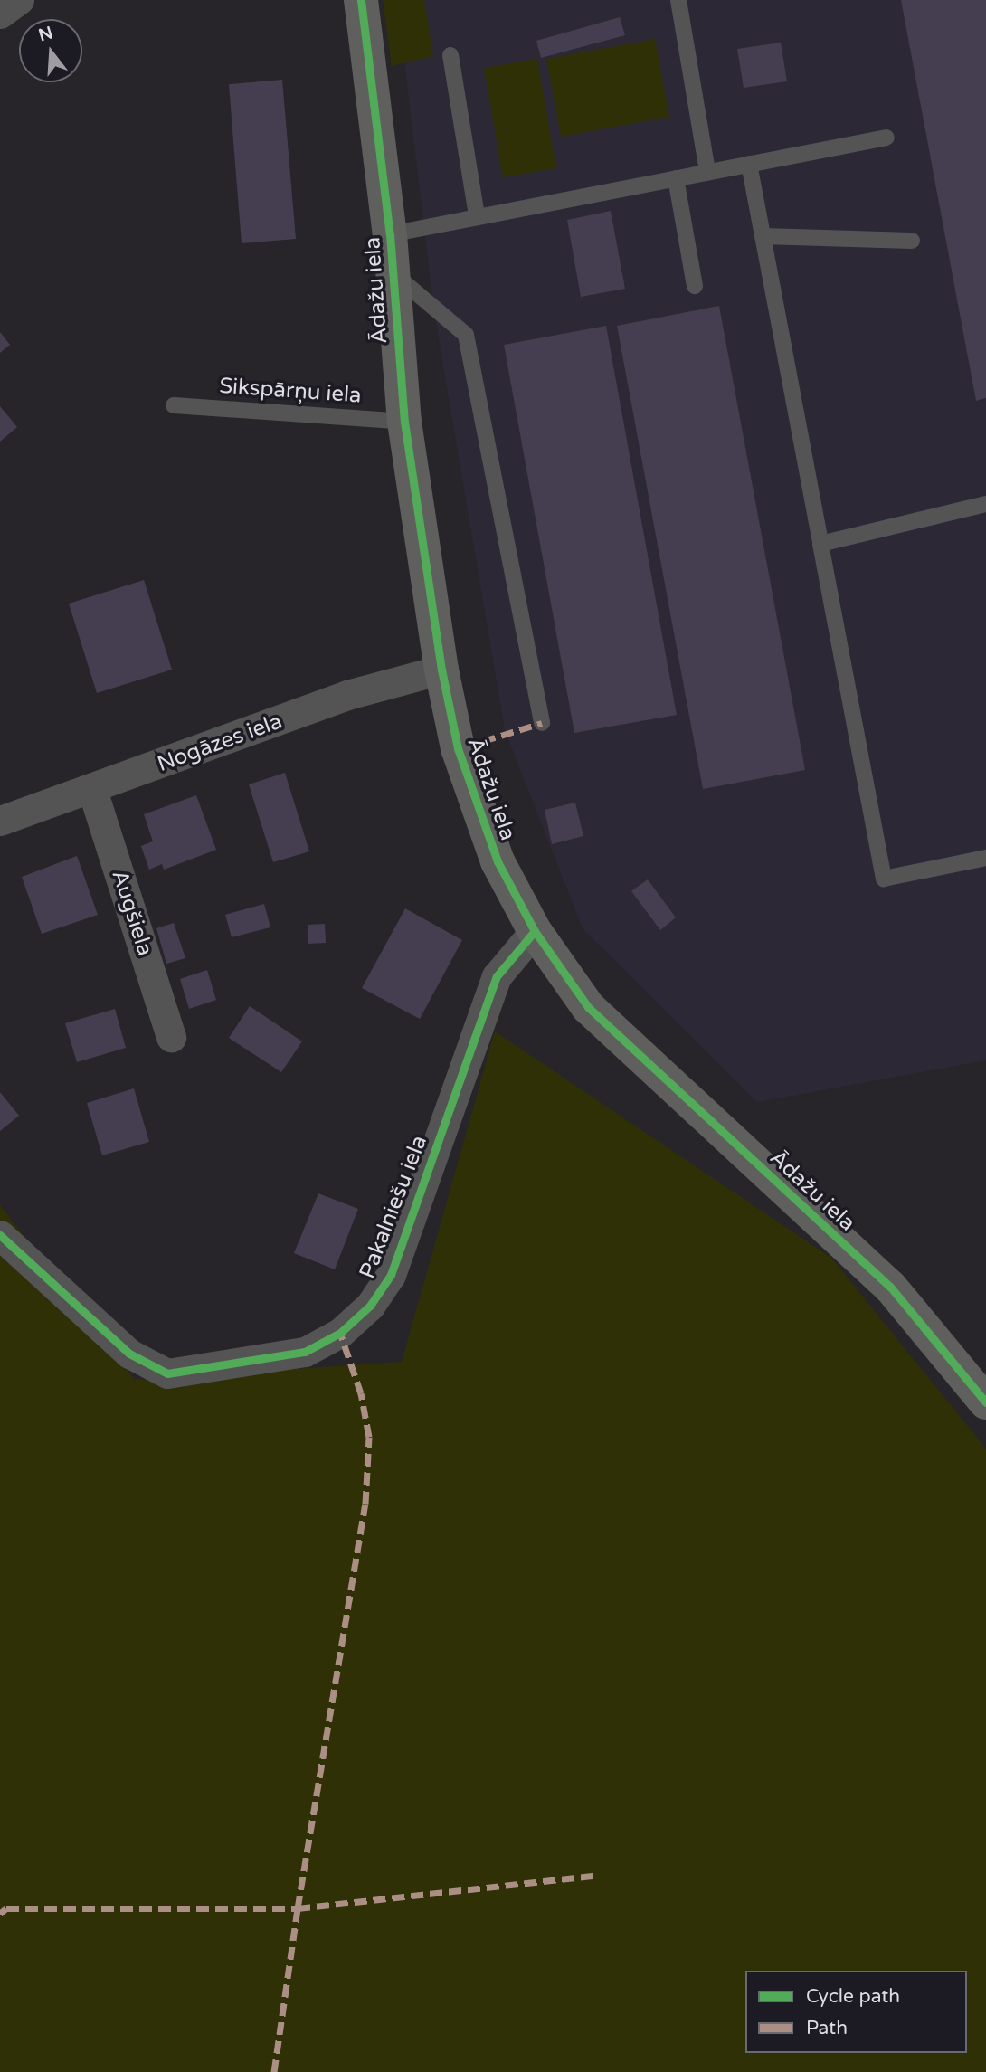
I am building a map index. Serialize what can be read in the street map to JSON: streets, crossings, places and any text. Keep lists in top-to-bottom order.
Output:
{
  "streets": {
    "street": [
      "Ādažu iela",
      "Nogāzes iela",
      "Augšiela",
      "Pakalniešu iela"
    ],
    "lane": ["Sikspārņu iela"]
  },
  "crossings": [
    ["Ādažu iela", "Sikspārņu iela"],
    ["Ādažu iela", "Nogāzes iela"],
    ["Ādažu iela", "Pakalniešu iela"],
    ["Nogāzes iela", "Augšiela"]
  ],
  "legend": ["Cycle path", "Path"],
  "north": "top"
}
